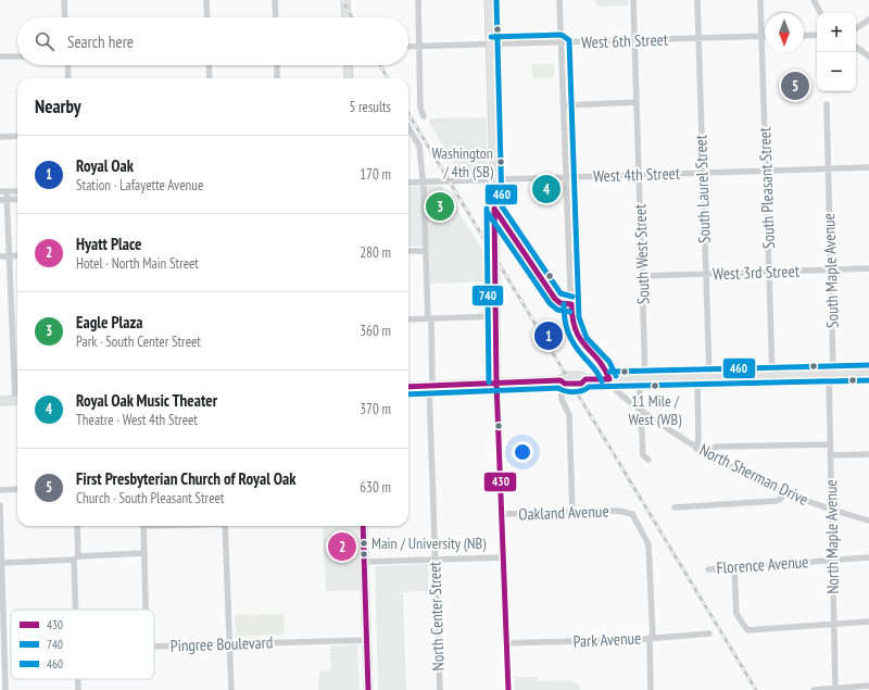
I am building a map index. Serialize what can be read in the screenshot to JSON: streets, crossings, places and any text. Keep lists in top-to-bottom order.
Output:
{
  "streets": {
    "street": [
      "West 6th Street",
      "West 4th Street",
      "South Pleasant Street",
      "South Laurel Street",
      "South West Street",
      "South Maple Avenue",
      "West 3rd Street",
      "North Sherman Drive",
      "Oakland Avenue",
      "North Maple Avenue",
      "Florence Avenue",
      "North Center Street",
      "Park Avenue",
      "Pingree Boulevard"
    ]
  },
  "crossings": [
    ["West 6th Street", "South Pleasant Street"],
    ["West 6th Street", "South Laurel Street"],
    ["West 6th Street", "South West Street"],
    ["West 6th Street", "North Sherman Drive"],
    ["West 4th Street", "South Pleasant Street"],
    ["West 4th Street", "South Laurel Street"],
    ["West 4th Street", "South West Street"],
    ["West 4th Street", "South Maple Avenue"],
    ["West 4th Street", "North Sherman Drive"],
    ["West 4th Street", "North Center Street"],
    ["South Pleasant Street", "West 3rd Street"],
    ["South Laurel Street", "West 3rd Street"],
    ["South West Street", "West 3rd Street"],
    ["South West Street", "North Sherman Drive"],
    ["South Maple Avenue", "West 3rd Street"],
    ["South Maple Avenue", "North Maple Avenue"],
    ["North Sherman Drive", "North Maple Avenue"],
    ["Oakland Avenue", "Park Avenue"],
    ["North Maple Avenue", "Florence Avenue"]
  ],
  "places": ["Washington / 4th (SB)", "11 Mile / West (WB)", "Main / University (NB)"],
  "lines": ["transit line 460", "transit line 430", "transit line 740"],
  "legend": ["430", "740", "460"],
  "north": "bottom",
  "page": {
    "map_buttons": ["+", "−"],
    "search": "Search here",
    "pins": [
      "5",
      "4",
      "3",
      "1",
      "2"
    ],
    "heading": ["Nearby", "5 results"],
    "list": [
      {
        "mark": "1",
        "name": "Royal Oak",
        "note": "Station · Lafayette Avenue",
        "value": "170 m"
      },
      {
        "mark": "2",
        "name": "Hyatt Place",
        "note": "Hotel · North Main Street",
        "value": "280 m"
      },
      {
        "mark": "3",
        "name": "Eagle Plaza",
        "note": "Park · South Center Street",
        "value": "360 m"
      },
      {
        "mark": "4",
        "name": "Royal Oak Music Theater",
        "note": "Theatre · West 4th Street",
        "value": "370 m"
      },
      {
        "mark": "5",
        "name": "First Presbyterian Church of Royal Oak",
        "note": "Church · South Pleasant Street",
        "value": "630 m"
      }
    ]
  }
}
